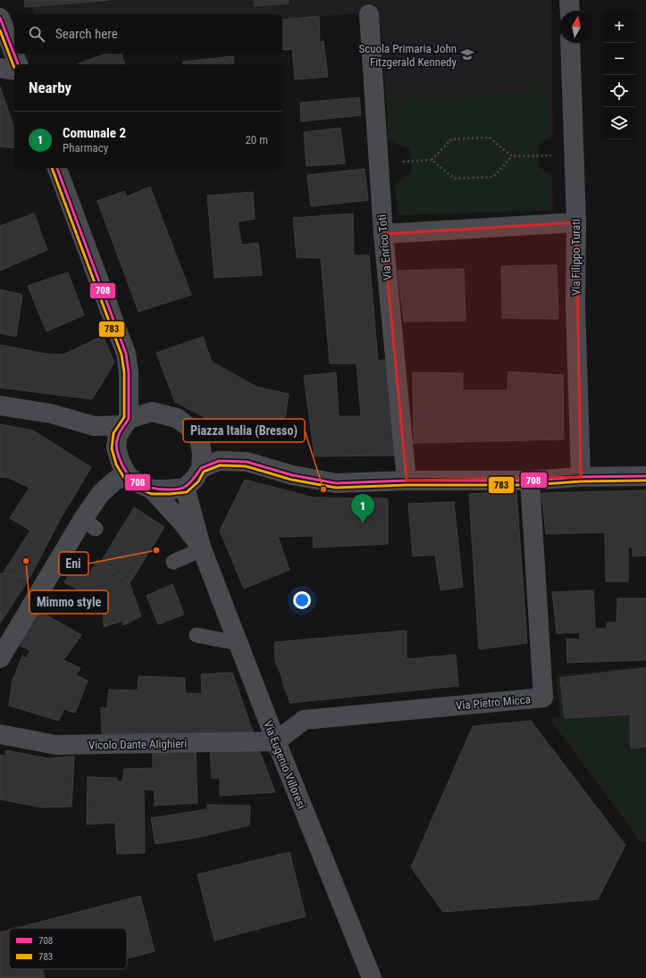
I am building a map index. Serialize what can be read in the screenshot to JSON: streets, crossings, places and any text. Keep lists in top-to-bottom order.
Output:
{
  "streets": {
    "street": [
      "Via Enrico Toti",
      "Via Filippo Turati",
      "Via Pietro Micca",
      "Vicolo Dante Alighieri",
      "Via Eugenio Villoresi"
    ]
  },
  "crossings": [
    ["Via Pietro Micca", "Vicolo Dante Alighieri"],
    ["Via Pietro Micca", "Via Eugenio Villoresi"],
    ["Vicolo Dante Alighieri", "Via Eugenio Villoresi"]
  ],
  "places": {
    "school or university": ["Scuola Primaria John Fitzgerald Kennedy"],
    "other": ["Piazza Italia (Bresso)", "Eni", "Mimmo style"]
  },
  "lines": ["transit line 708", "transit line 783"],
  "legend": ["708", "783"],
  "north": "top",
  "page": {
    "map_buttons": ["+", "−"],
    "search": "Search here",
    "heading": "Nearby",
    "list": [
      {
        "mark": "1",
        "name": "Comunale 2",
        "note": "Pharmacy",
        "value": "20 m"
      }
    ],
    "pins": "1"
  }
}
